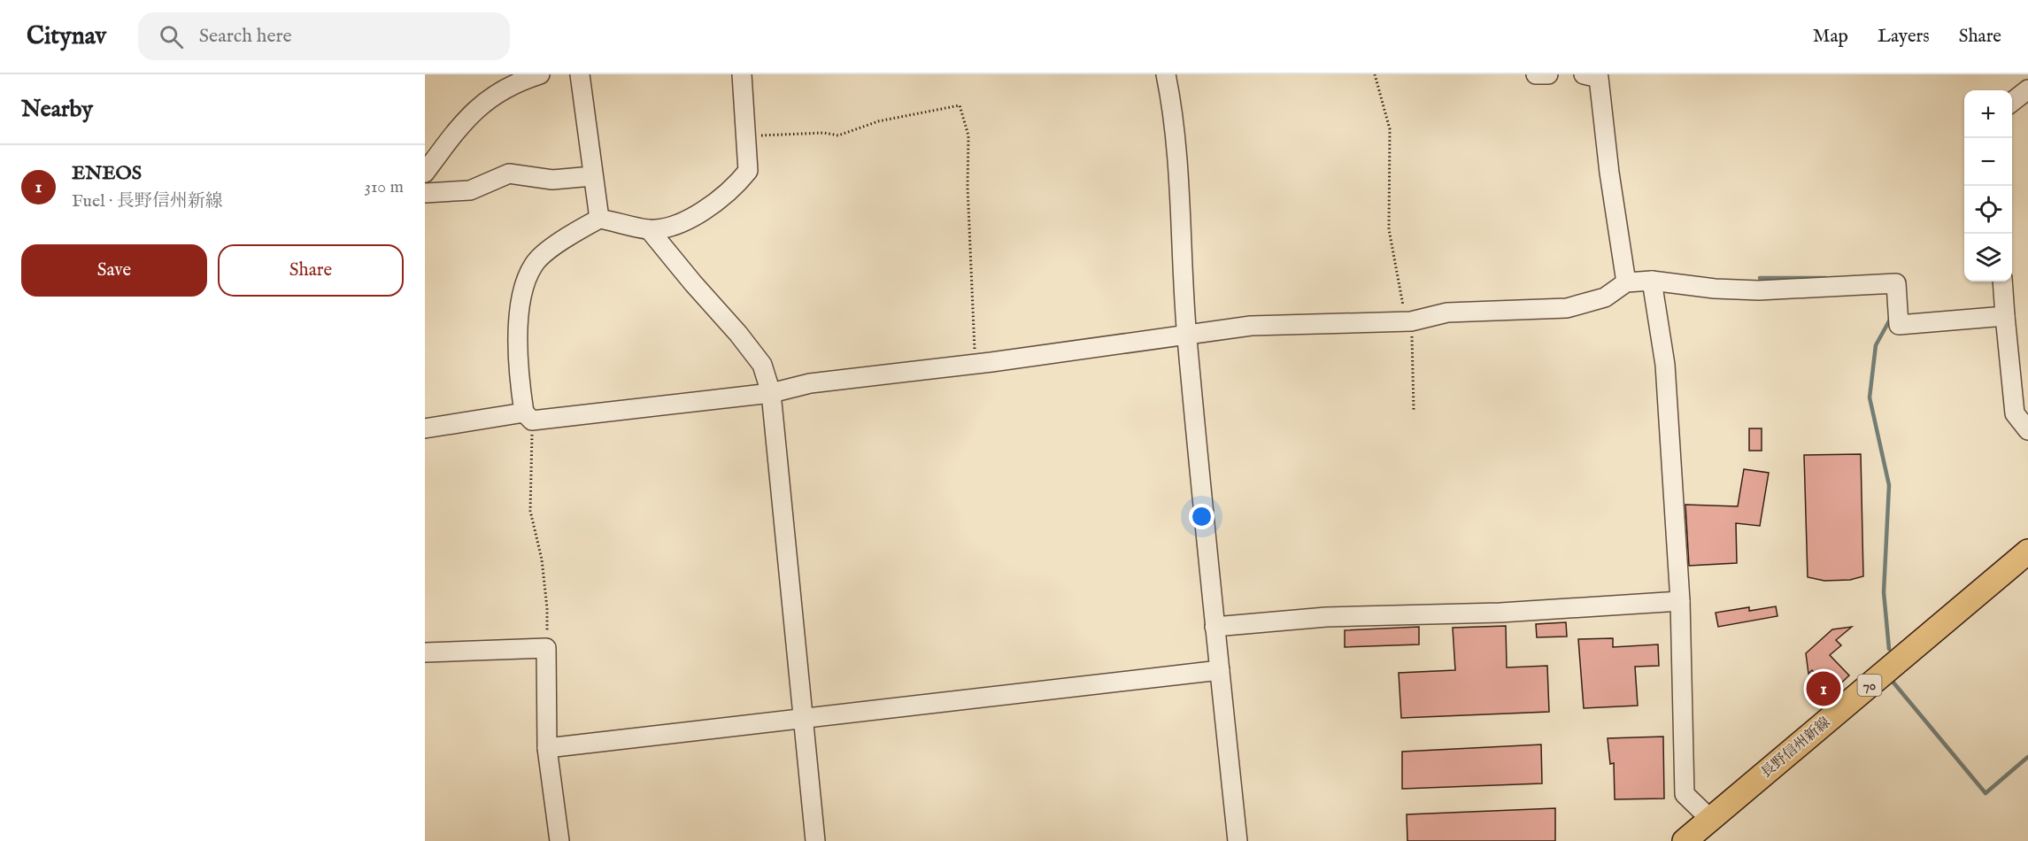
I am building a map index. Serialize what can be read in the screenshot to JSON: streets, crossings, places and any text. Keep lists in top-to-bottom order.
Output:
{
  "streets": {
    "main road": ["70", "長野信州新線"]
  },
  "page": {
    "header": "Citynav",
    "search": "Search here",
    "nav": ["Map", "Layers", "Share"],
    "heading": "Nearby",
    "map_buttons": ["+", "−"],
    "list": [
      {
        "mark": "1",
        "name": "ENEOS",
        "note": "Fuel · 長野信州新線",
        "value": "310 m"
      }
    ],
    "buttons": ["Save", "Share"],
    "pins": "1"
  }
}
